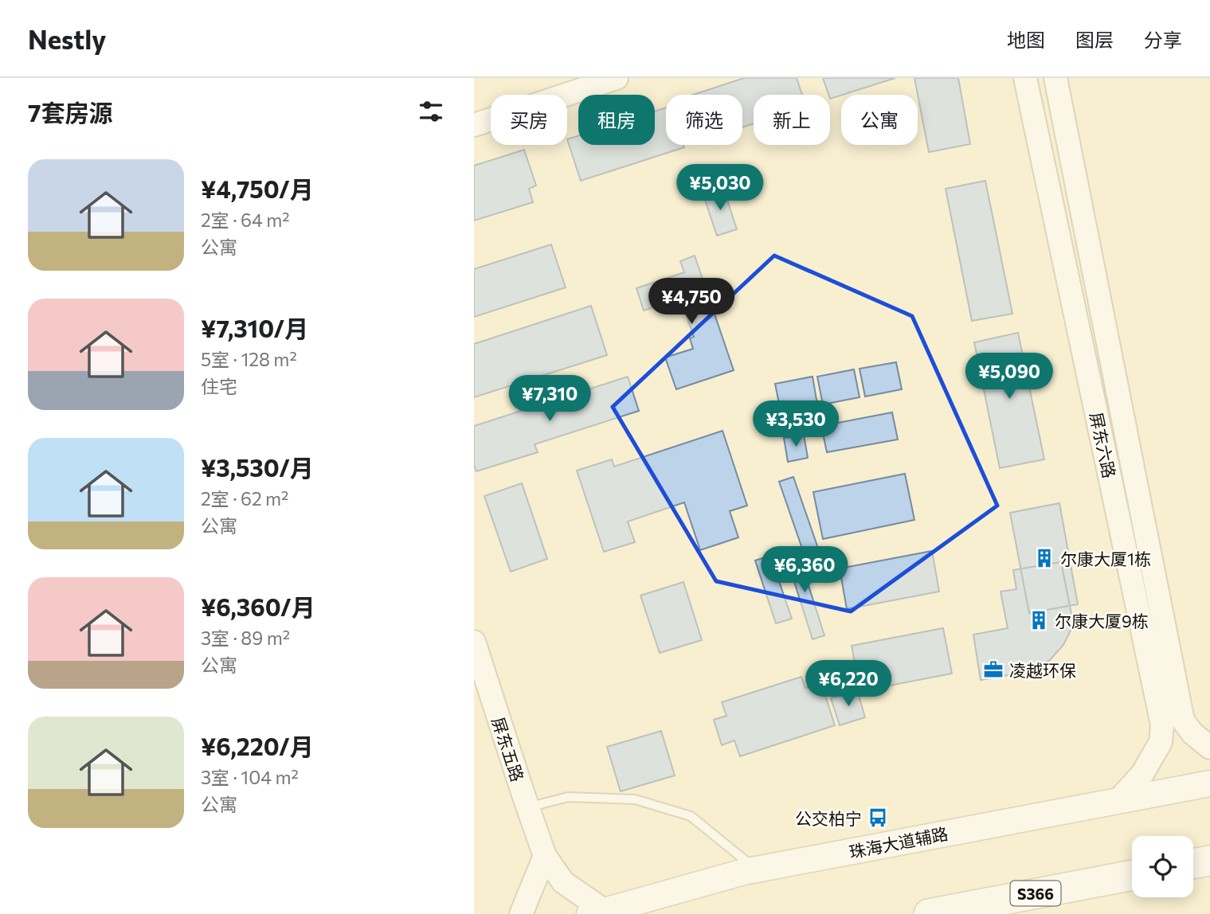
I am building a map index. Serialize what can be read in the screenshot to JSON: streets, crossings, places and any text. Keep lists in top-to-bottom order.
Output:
{
  "streets": {
    "highway": ["S366"],
    "main road": ["珠海大道辅路"],
    "street": ["屏东六路", "屏东五路"]
  },
  "crossings": [
    ["屏东六路", "珠海大道辅路"],
    ["屏东五路", "珠海大道辅路"]
  ],
  "places": {
    "building": ["尔康大厦1栋", "尔康大厦9栋"],
    "office": ["凌越环保"],
    "bus stop": ["公交柏宁"]
  },
  "page": {
    "header": "Nestly",
    "nav": ["地图", "图层", "分享"],
    "heading": "7套房源",
    "chip": [
      "买房",
      "租房",
      "筛选",
      "新上",
      "公寓"
    ],
    "list": [
      {
        "name": "¥4,750/月",
        "note": "2室 · 64 m² · 公寓"
      },
      {
        "name": "¥7,310/月",
        "note": "5室 · 128 m² · 住宅"
      },
      {
        "name": "¥3,530/月",
        "note": "2室 · 62 m² · 公寓"
      },
      {
        "name": "¥6,360/月",
        "note": "3室 · 89 m² · 公寓"
      },
      {
        "name": "¥6,220/月",
        "note": "3室 · 104 m² · 公寓"
      }
    ],
    "price": [
      "¥5,030",
      "¥4,750",
      "¥5,090",
      "¥7,310",
      "¥3,530",
      "¥6,360",
      "¥6,220"
    ]
  }
}
